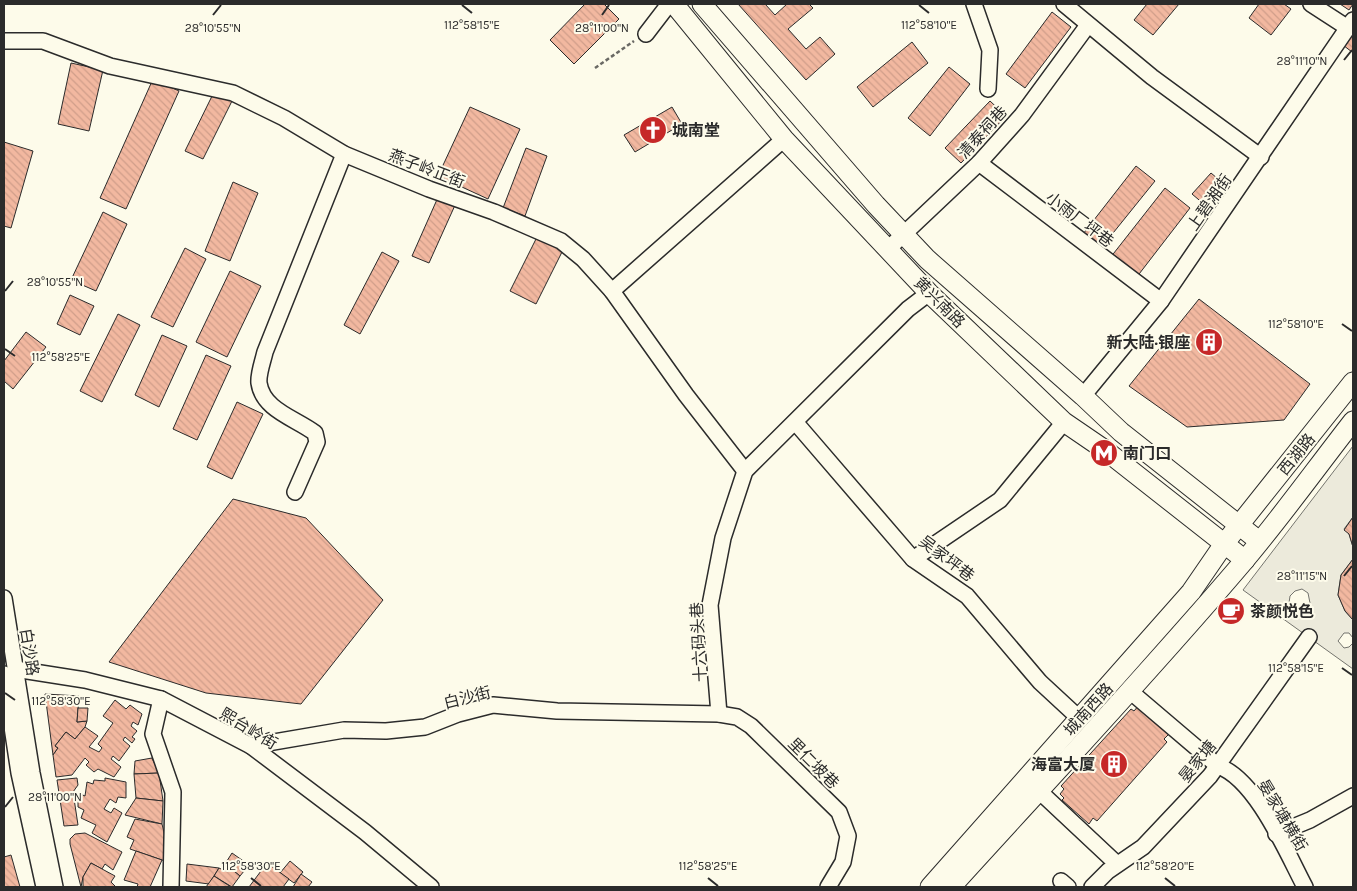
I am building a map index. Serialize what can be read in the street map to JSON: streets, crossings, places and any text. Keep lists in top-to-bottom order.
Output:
{
  "streets": {
    "main road": ["黄兴南路", "西湖路", "城南西路"],
    "street": [
      "清泰祠巷",
      "燕子岭正街",
      "上碧湘街",
      "小雨厂坪巷",
      "吴家坪巷",
      "十六码头巷",
      "白沙路",
      "白沙街",
      "熙台岭街",
      "晏家塘",
      "里仁坡巷",
      "晏家塘横街"
    ]
  },
  "crossings": [
    ["清泰祠巷", "小雨厂坪巷"],
    ["清泰祠巷", "黄兴南路"],
    ["燕子岭正街", "十六码头巷"],
    ["上碧湘街", "小雨厂坪巷"],
    ["上碧湘街", "黄兴南路"],
    ["黄兴南路", "西湖路"],
    ["黄兴南路", "城南西路"],
    ["西湖路", "城南西路"],
    ["吴家坪巷", "城南西路"],
    ["十六码头巷", "里仁坡巷"],
    ["白沙路", "熙台岭街"],
    ["白沙街", "熙台岭街"],
    ["白沙街", "里仁坡巷"],
    ["城南西路", "晏家塘横街"],
    ["晏家塘", "晏家塘横街"]
  ],
  "places": {
    "church": ["城南堂"],
    "building": ["新大陆·银座", "海富大厦"],
    "metro station": ["南门口"],
    "cafe": ["茶颜悦色"]
  },
  "coordinates": [
    "112°58'15\"E",
    "112°58'10\"E",
    "28°10'55\"N",
    "28°11'00\"N",
    "28°11'10\"N",
    "112°58'25\"E",
    "28°11'15\"N",
    "112°58'30\"E",
    "112°58'20\"E"
  ]
}
